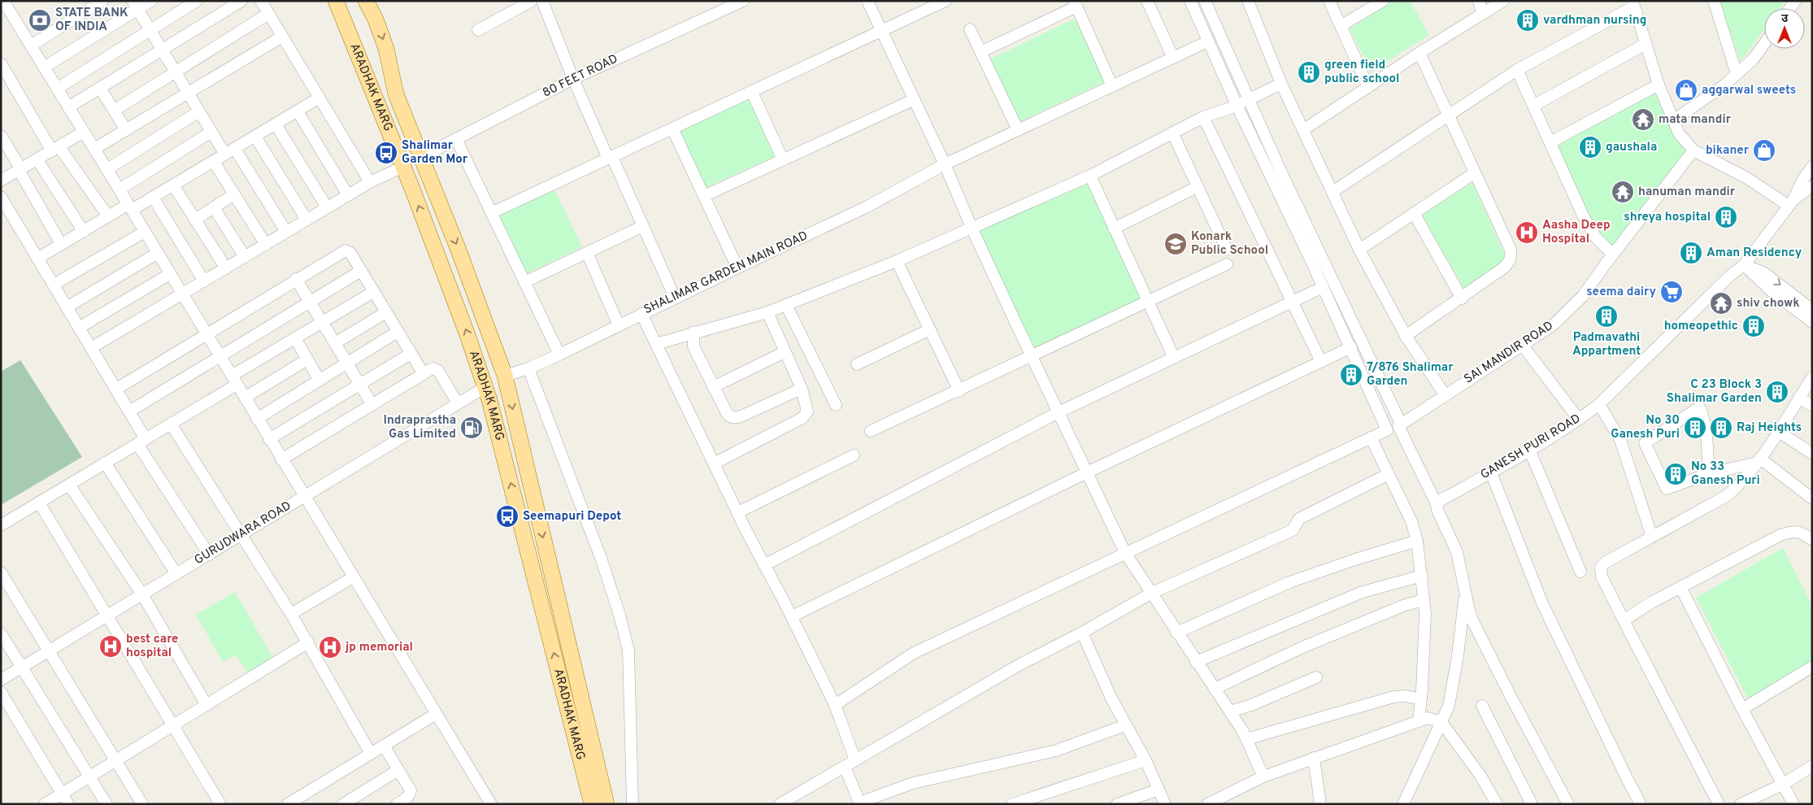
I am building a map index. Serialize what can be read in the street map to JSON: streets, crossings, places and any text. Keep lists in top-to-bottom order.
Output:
{
  "streets": {
    "main road": ["ARADHAK MARG"],
    "street": [
      "80 FEET ROAD",
      "SHALIMAR GARDEN MAIN ROAD",
      "SAI MANDIR ROAD",
      "GANESH PURI ROAD",
      "GURUDWARA ROAD"
    ]
  },
  "crossings": [
    ["80 FEET ROAD", "ARADHAK MARG"],
    ["ARADHAK MARG", "SHALIMAR GARDEN MAIN ROAD"],
    ["ARADHAK MARG", "GURUDWARA ROAD"]
  ],
  "places": {
    "bank": ["STATE BANK OF INDIA"],
    "building": [
      "vardhman nursing",
      "green field public school",
      "gaushala",
      "shreya hospital",
      "Aman Residency",
      "Padmavathi Appartment",
      "homeopethic",
      "7/876 Shalimar Garden",
      "C 23 Block 3 Shalimar Garden",
      "No 30 Ganesh Puri",
      "Raj Heights",
      "No 33 Ganesh Puri"
    ],
    "shop": ["aggarwal sweets", "bikaner"],
    "temple": ["mata mandir", "hanuman mandir", "shiv chowk"],
    "bus stop": ["Shalimar Garden Mor", "Seemapuri Depot"],
    "hospital": ["Aasha Deep Hospital", "best care hospital", "jp memorial"],
    "school or university": ["Konark Public School"],
    "supermarket": ["seema dairy"],
    "fuel station": ["Indraprastha Gas Limited"]
  },
  "north": "top"
}
